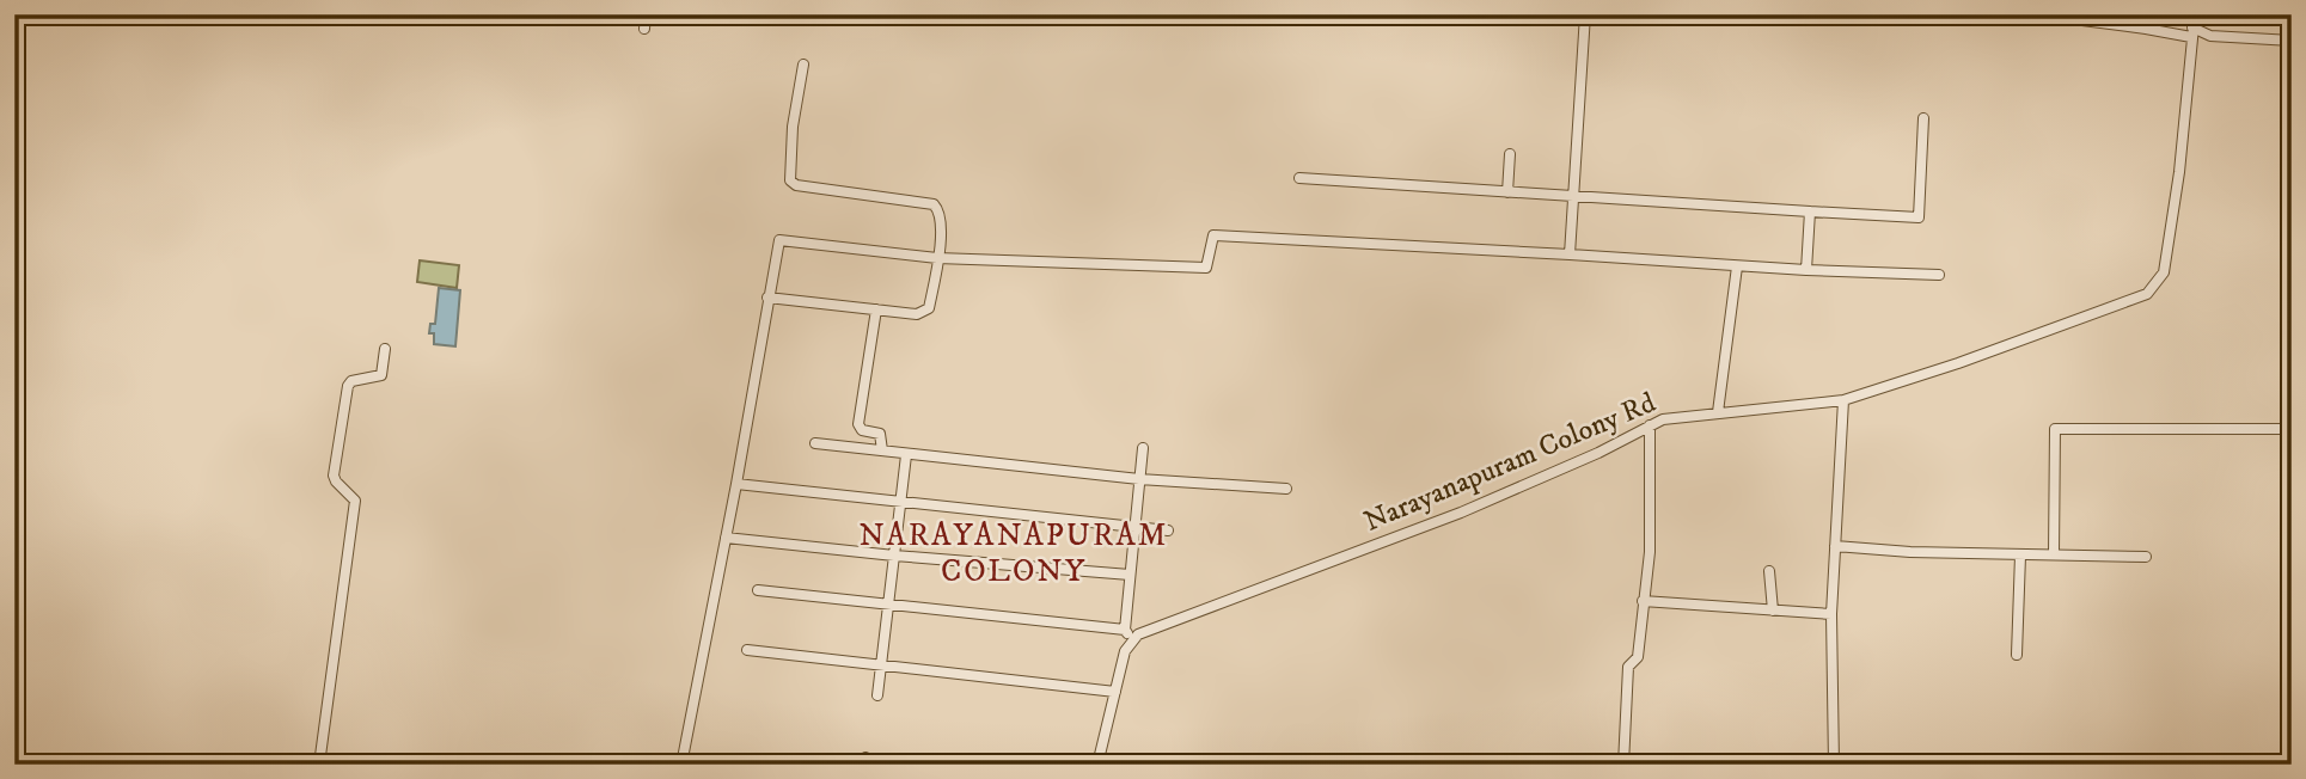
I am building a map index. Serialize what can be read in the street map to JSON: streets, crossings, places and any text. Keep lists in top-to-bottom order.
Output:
{
  "streets": {
    "street": ["Narayanapuram Colony Rd"]
  },
  "districts": ["NARAYANAPURAM COLONY"]
}
